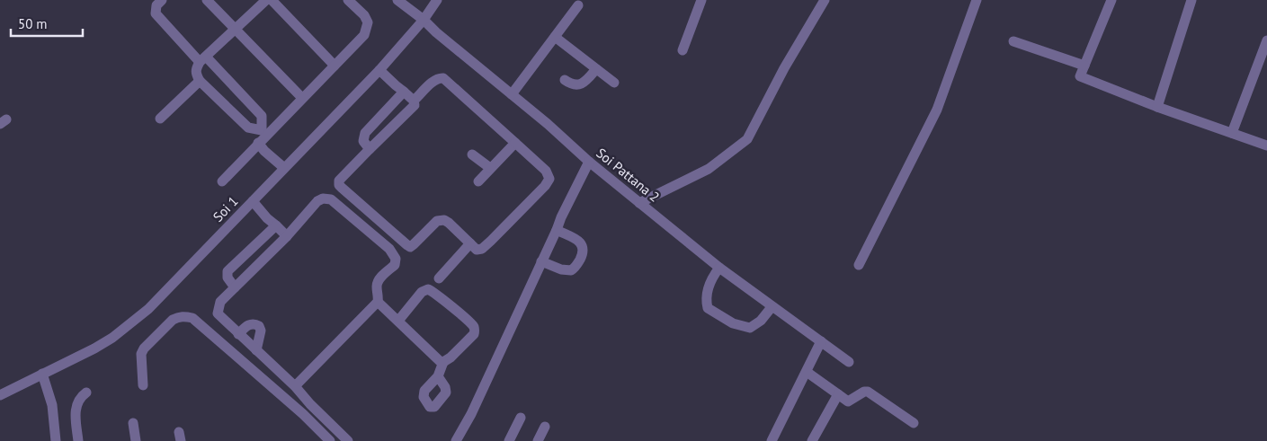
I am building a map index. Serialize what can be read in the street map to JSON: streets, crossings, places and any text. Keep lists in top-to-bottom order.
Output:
{
  "streets": {
    "street": ["Soi Pattana 2", "Soi 1"]
  },
  "crossings": [
    ["Soi Pattana 2", "Soi 1"]
  ],
  "scale_bar": "50 m"
}
